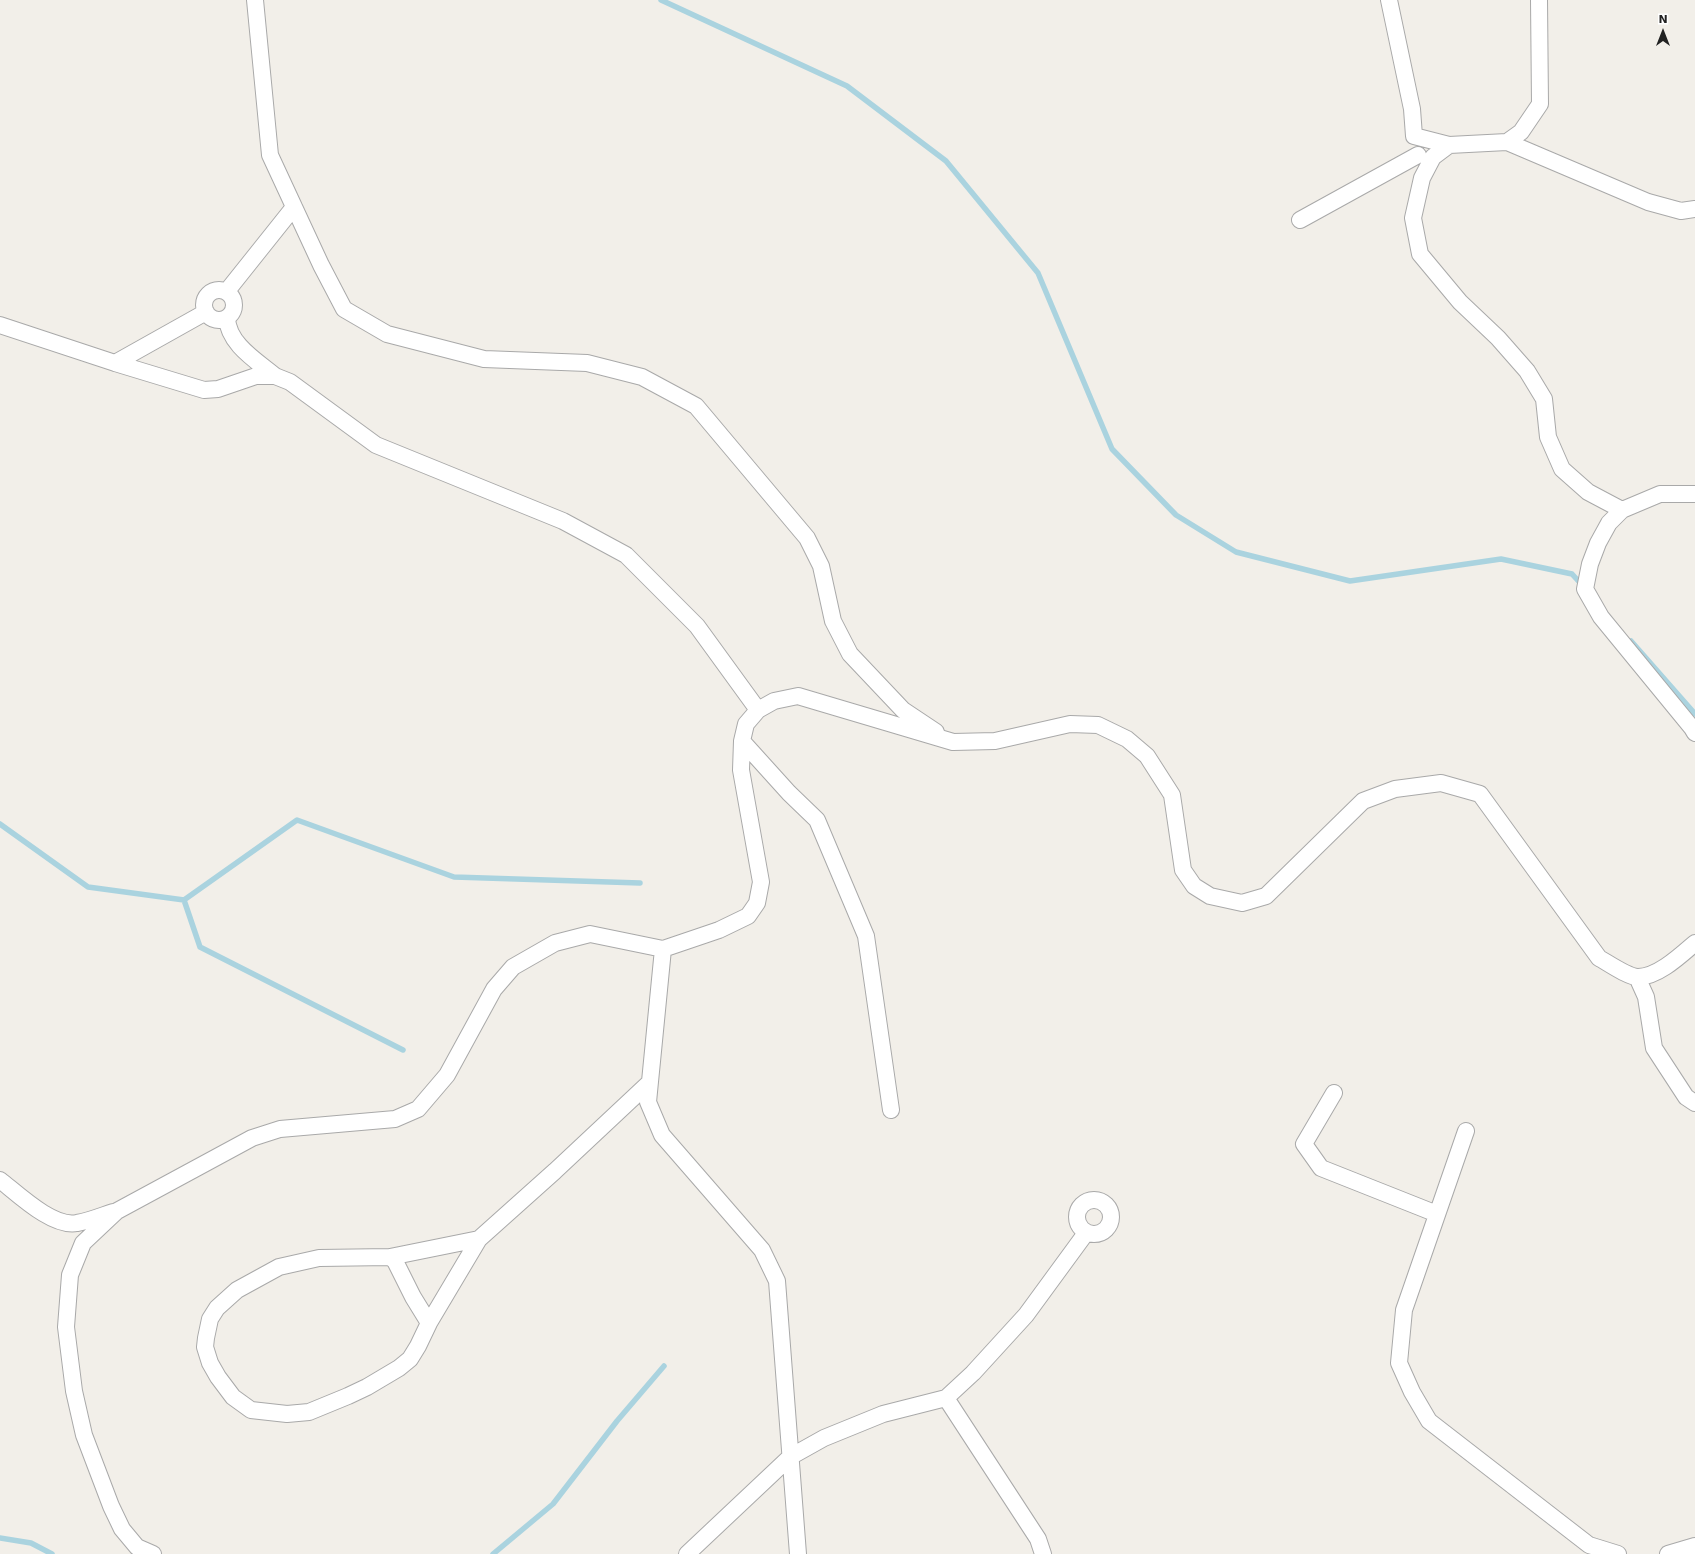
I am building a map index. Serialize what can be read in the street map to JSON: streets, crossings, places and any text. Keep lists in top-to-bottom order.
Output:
{
  "north": "top"
}
